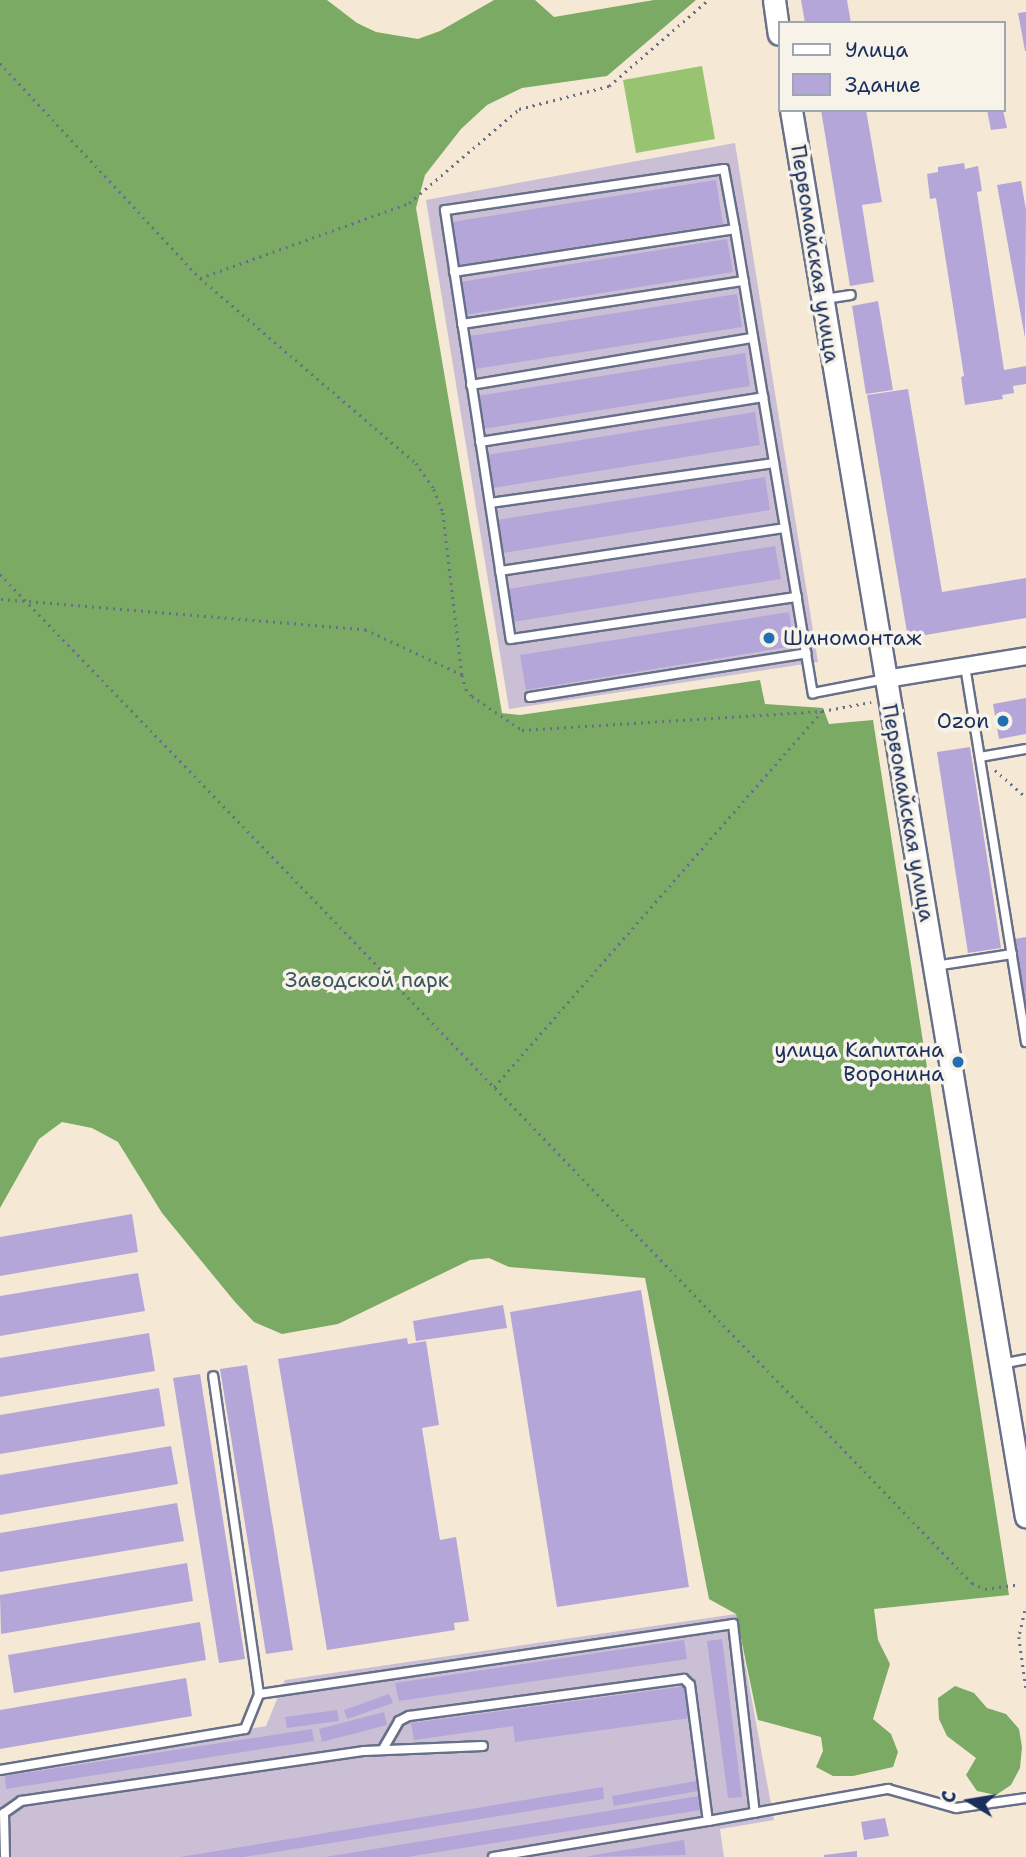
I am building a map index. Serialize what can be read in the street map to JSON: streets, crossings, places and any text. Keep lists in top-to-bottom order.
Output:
{
  "streets": {
    "street": ["Первомайская улица"]
  },
  "parks": ["Заводской парк"],
  "places": ["Шиномонтаж", "Ozon", "улица Капитана Воронина"],
  "legend": ["Улица", "Здание"],
  "north": "left"
}
